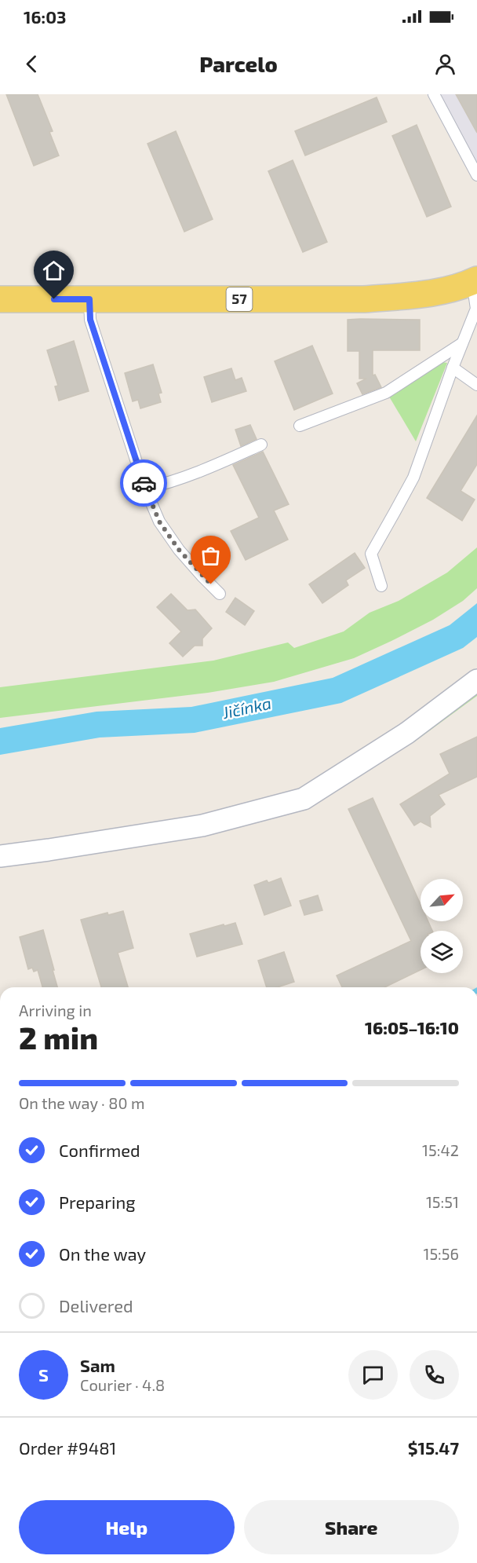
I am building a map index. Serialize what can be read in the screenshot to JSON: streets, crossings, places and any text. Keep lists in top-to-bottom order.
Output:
{
  "streets": {
    "main road": ["57"]
  },
  "water": ["Jičínka"],
  "north": "top right",
  "page": {
    "status": "16:03",
    "header": "Parcelo",
    "heading": ["2 min", "Arriving in", "16:05–16:10"],
    "panel": [
      "Sam",
      "Courier · 4.8",
      "Order #9481",
      "$15.47"
    ],
    "bar": "On the way · 80 m",
    "list": [
      ["Confirmed", "15:42"],
      ["Preparing", "15:51"],
      ["On the way", "15:56"],
      "Delivered"
    ],
    "round": "S",
    "buttons": ["Help", "Share"]
  }
}
